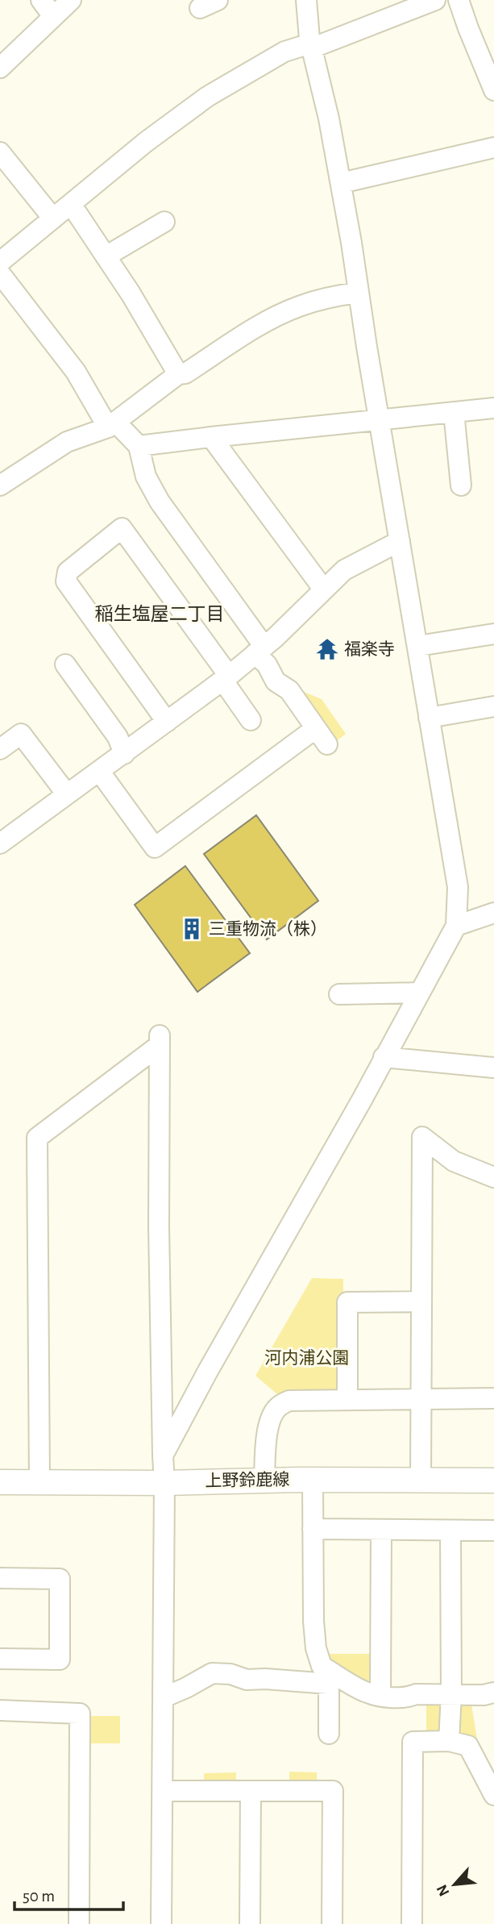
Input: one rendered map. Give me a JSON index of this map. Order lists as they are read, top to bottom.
{
  "streets": {
    "main road": ["上野鈴鹿線"]
  },
  "districts": ["稲生塩屋二丁目"],
  "parks": ["河内浦公園"],
  "places": {
    "temple": ["福楽寺"],
    "building": ["三重物流（株）"]
  },
  "scale_bar": "50 m",
  "north": "bottom left"
}
